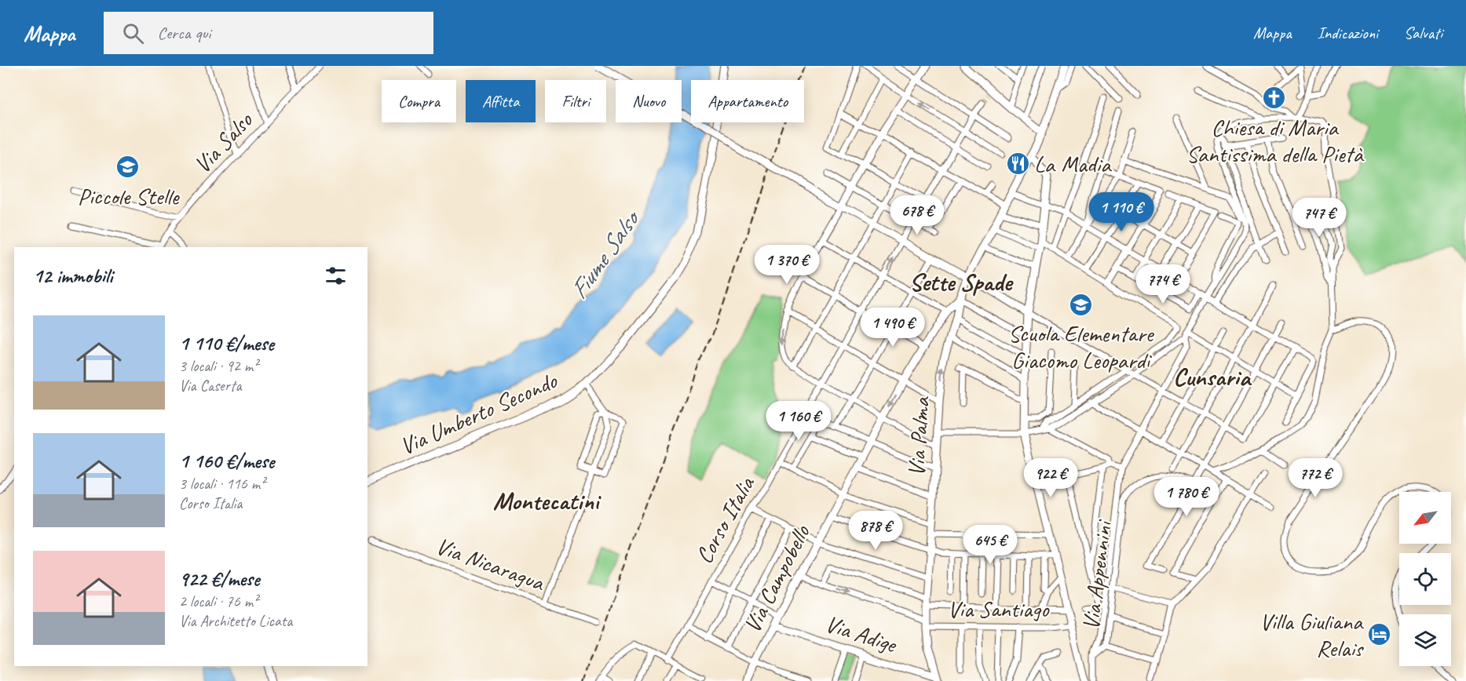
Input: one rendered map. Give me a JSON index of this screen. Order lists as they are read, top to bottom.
{
  "streets": {
    "main road": [
      "Via Umberto Secondo",
      "Via Palma",
      "Via Campobello",
      "Via Adige"
    ],
    "street": [
      "Via Salso",
      "Corso Italia",
      "Via Nicaragua",
      "Via Appennini",
      "Via Santiago"
    ]
  },
  "crossings": [
    ["Via Palma", "Via Campobello"],
    ["Via Palma", "Via Santiago"],
    ["Via Palma", "Via Adige"],
    ["Via Campobello", "Via Santiago"],
    ["Via Campobello", "Via Adige"]
  ],
  "districts": ["Sette Spade", "Cunsaria", "Montecatini"],
  "water": ["Fiume Salso"],
  "places": {
    "church": ["Chiesa di Maria Santissima della Pietà"],
    "restaurant": ["La Madia"],
    "school or university": ["Piccole Stelle", "Scuola Elementare Giacomo Leopardi"],
    "hotel": ["Villa Giuliana Relais"]
  },
  "north": "bottom left",
  "page": {
    "header": "Mappa",
    "search": "Cerca qui",
    "nav": ["Mappa", "Indicazioni", "Salvati"],
    "chip": [
      "Compra",
      "Affitta",
      "Filtri",
      "Nuovo",
      "Appartamento"
    ],
    "price": [
      "1 110 €",
      "678 €",
      "747 €",
      "1 370 €",
      "774 €",
      "1 490 €",
      "1 160 €",
      "922 €",
      "772 €",
      "1 780 €",
      "878 €",
      "645 €"
    ],
    "heading": "12 immobili",
    "list": [
      {
        "name": "1 110 €/mese",
        "note": "3 locali · 92 m² · Via Caserta"
      },
      {
        "name": "1 160 €/mese",
        "note": "3 locali · 116 m² · Corso Italia"
      },
      {
        "name": "922 €/mese",
        "note": "2 locali · 76 m² · Via Architetto Licata"
      }
    ]
  }
}
